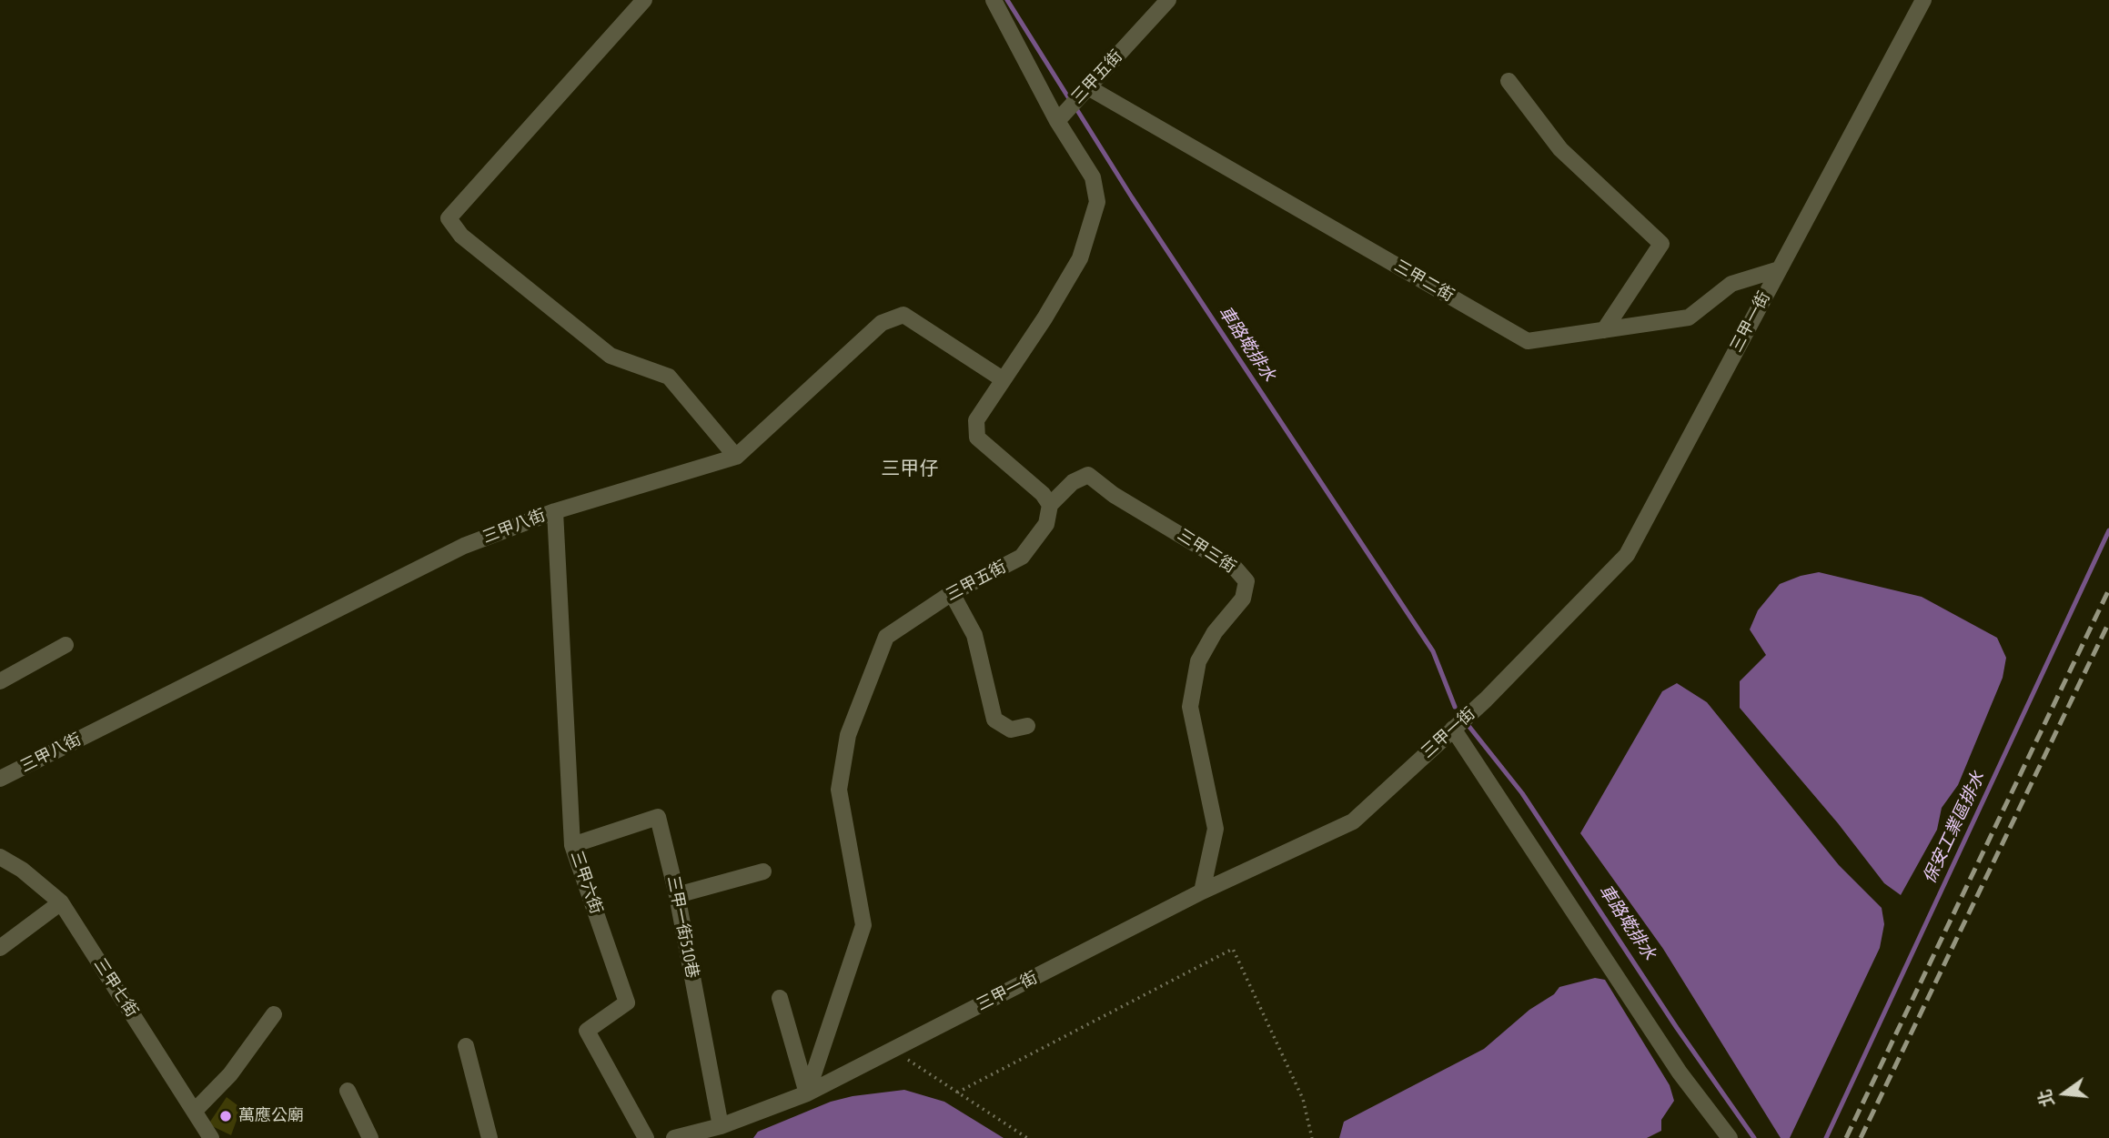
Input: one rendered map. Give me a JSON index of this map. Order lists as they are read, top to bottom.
{
  "streets": {
    "street": [
      "三甲五街",
      "三甲二街",
      "三甲一街",
      "三甲八街",
      "三甲三街",
      "三甲六街",
      "三甲一街510巷",
      "三甲七街"
    ]
  },
  "crossings": [
    ["三甲五街", "三甲二街"],
    ["三甲五街", "三甲一街"],
    ["三甲五街", "三甲三街"],
    ["三甲二街", "三甲一街"],
    ["三甲一街", "三甲三街"],
    ["三甲一街", "三甲一街510巷"],
    ["三甲八街", "三甲六街"],
    ["三甲六街", "三甲一街510巷"]
  ],
  "districts": ["三甲仔"],
  "water": ["車路墘排水", "保安工業區排水"],
  "places": ["萬應公廟"],
  "north": "left"
}
